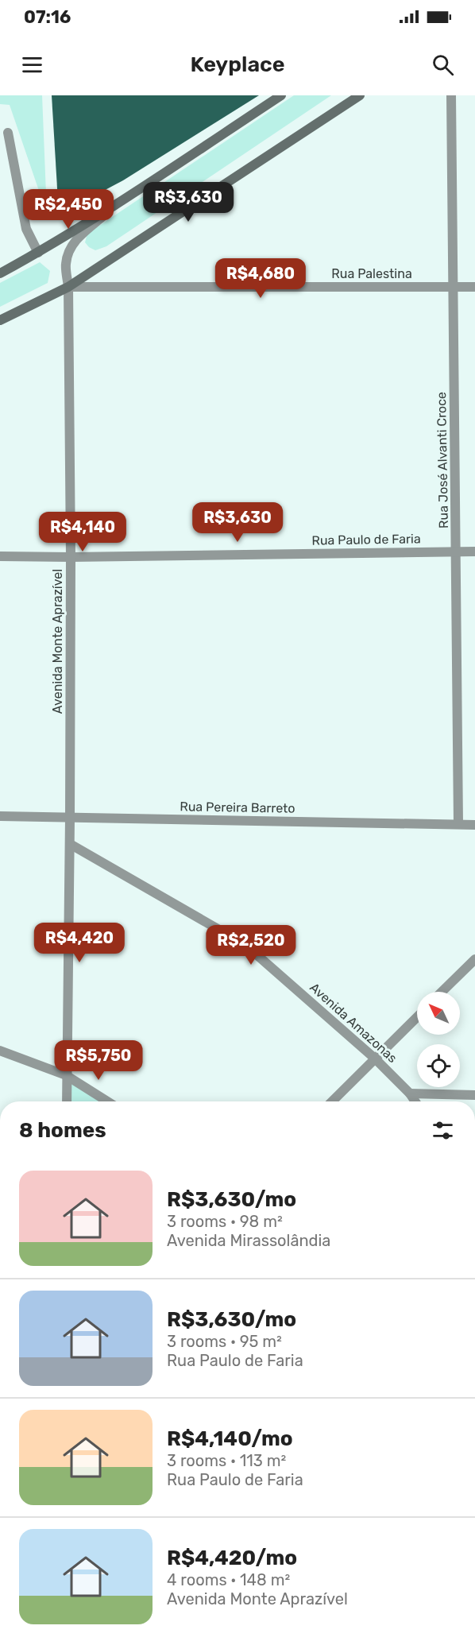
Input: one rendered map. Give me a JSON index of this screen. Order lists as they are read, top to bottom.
{
  "streets": {
    "street": [
      "Rua Palestina",
      "Rua José Alvanti Croce",
      "Rua Paulo de Faria",
      "Avenida Monte Aprazível",
      "Rua Pereira Barreto",
      "Avenida Amazonas"
    ]
  },
  "crossings": [
    ["Rua Palestina", "Rua José Alvanti Croce"],
    ["Rua Palestina", "Avenida Monte Aprazível"],
    ["Rua José Alvanti Croce", "Rua Paulo de Faria"],
    ["Rua José Alvanti Croce", "Rua Pereira Barreto"],
    ["Rua Paulo de Faria", "Avenida Monte Aprazível"],
    ["Avenida Monte Aprazível", "Rua Pereira Barreto"],
    ["Avenida Monte Aprazível", "Avenida Amazonas"]
  ],
  "north": "top left",
  "page": {
    "status": "07:16",
    "header": "Keyplace",
    "price": [
      "R$3,630",
      "R$2,450",
      "R$4,680",
      "R$3,630",
      "R$4,140",
      "R$4,420",
      "R$2,520",
      "R$5,750"
    ],
    "heading": "8 homes",
    "list": [
      {
        "name": "R$3,630/mo",
        "note": "3 rooms · 98 m² · Avenida Mirassolândia"
      },
      {
        "name": "R$3,630/mo",
        "note": "3 rooms · 95 m² · Rua Paulo de Faria"
      },
      {
        "name": "R$4,140/mo",
        "note": "3 rooms · 113 m² · Rua Paulo de Faria"
      },
      {
        "name": "R$4,420/mo",
        "note": "4 rooms · 148 m² · Avenida Monte Aprazível"
      }
    ]
  }
}
